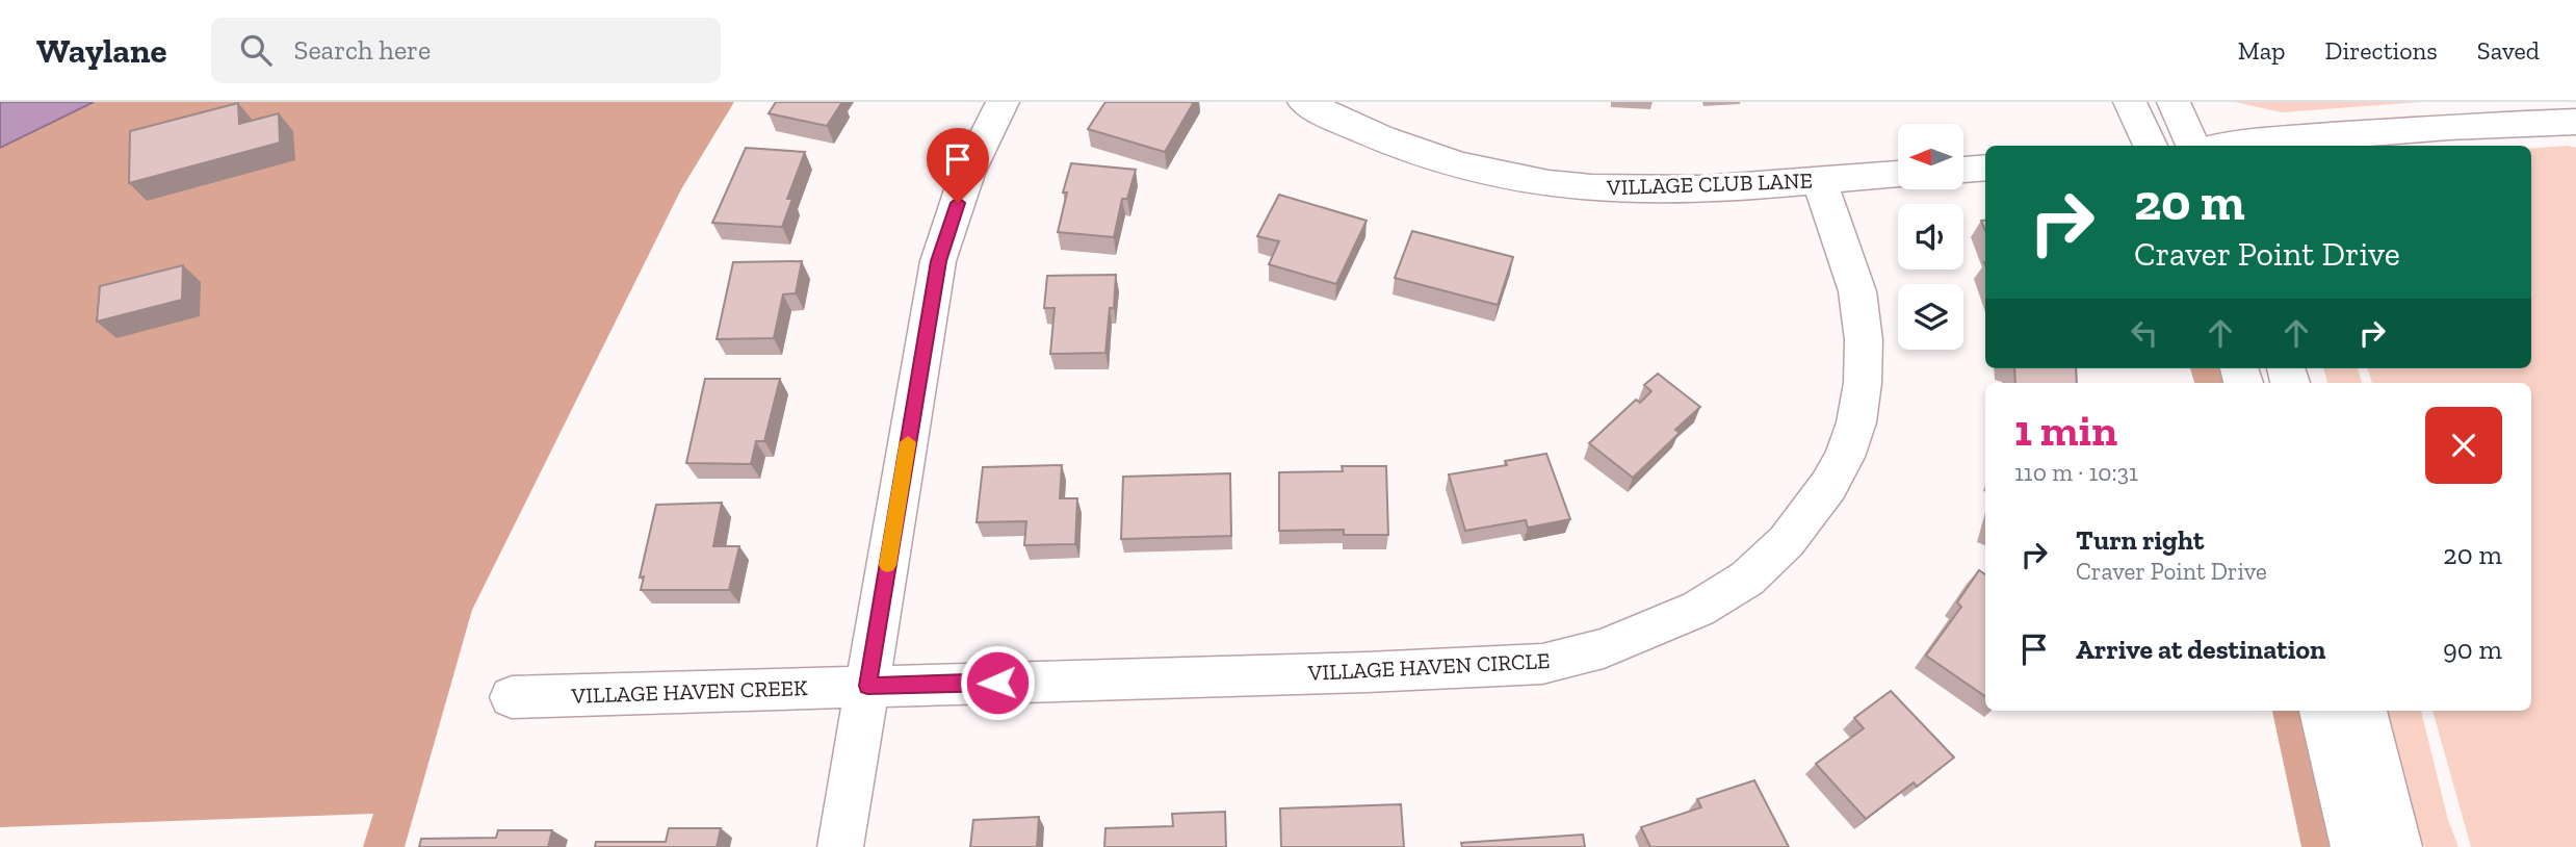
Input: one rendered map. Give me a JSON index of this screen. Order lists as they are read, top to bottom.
{
  "streets": {
    "street": ["VILLAGE CLUB LANE", "VILLAGE HAVEN CIRCLE", "VILLAGE HAVEN CREEK"]
  },
  "crossings": [
    ["VILLAGE CLUB LANE", "VILLAGE HAVEN CIRCLE"],
    ["VILLAGE HAVEN CIRCLE", "VILLAGE HAVEN CREEK"]
  ],
  "north": "left",
  "page": {
    "header": "Waylane",
    "search": "Search here",
    "nav": ["Map", "Directions", "Saved"],
    "turn": ["20 m", "Craver Point Drive"],
    "heading": ["1 min", "110 m · 10:31"],
    "list": [
      {
        "name": "Turn right",
        "note": "Craver Point Drive",
        "value": "20 m"
      },
      {
        "name": "Arrive at destination",
        "value": "90 m"
      }
    ]
  }
}
